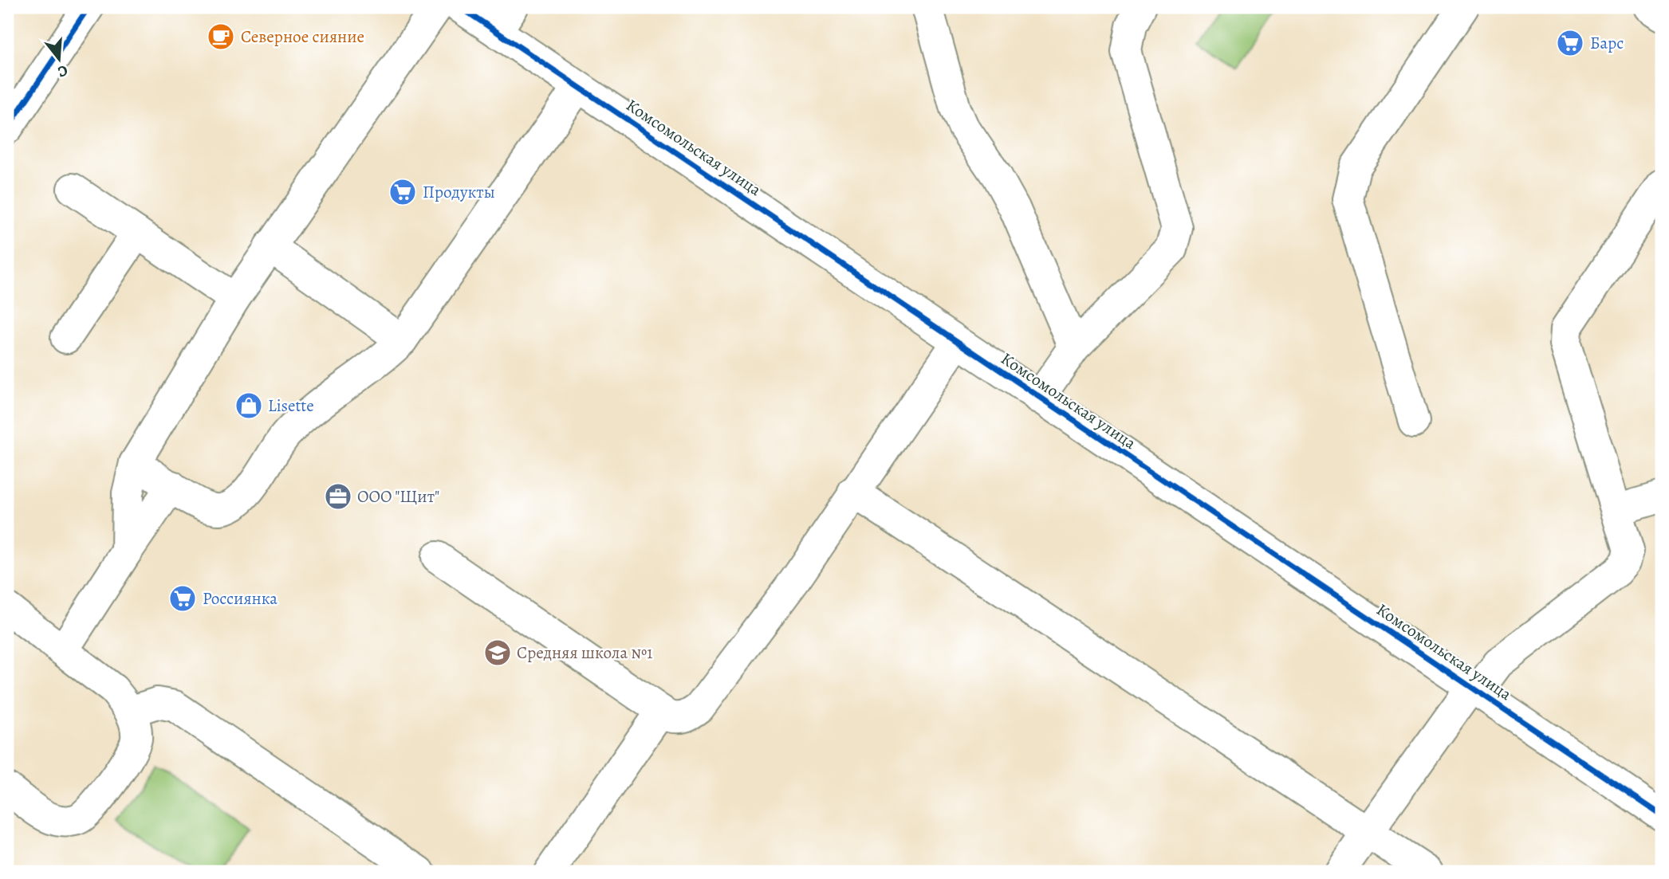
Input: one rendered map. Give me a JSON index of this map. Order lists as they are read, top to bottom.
{
  "streets": {
    "street": ["Комсомольская улица"]
  },
  "places": {
    "cafe": ["Северное сияние"],
    "supermarket": ["Барс", "Продукты", "Россиянка"],
    "shop": ["Lisette"],
    "office": ["ООО \"Щит\""],
    "school or university": ["Средняя школа №1"]
  },
  "north": "bottom"
}
